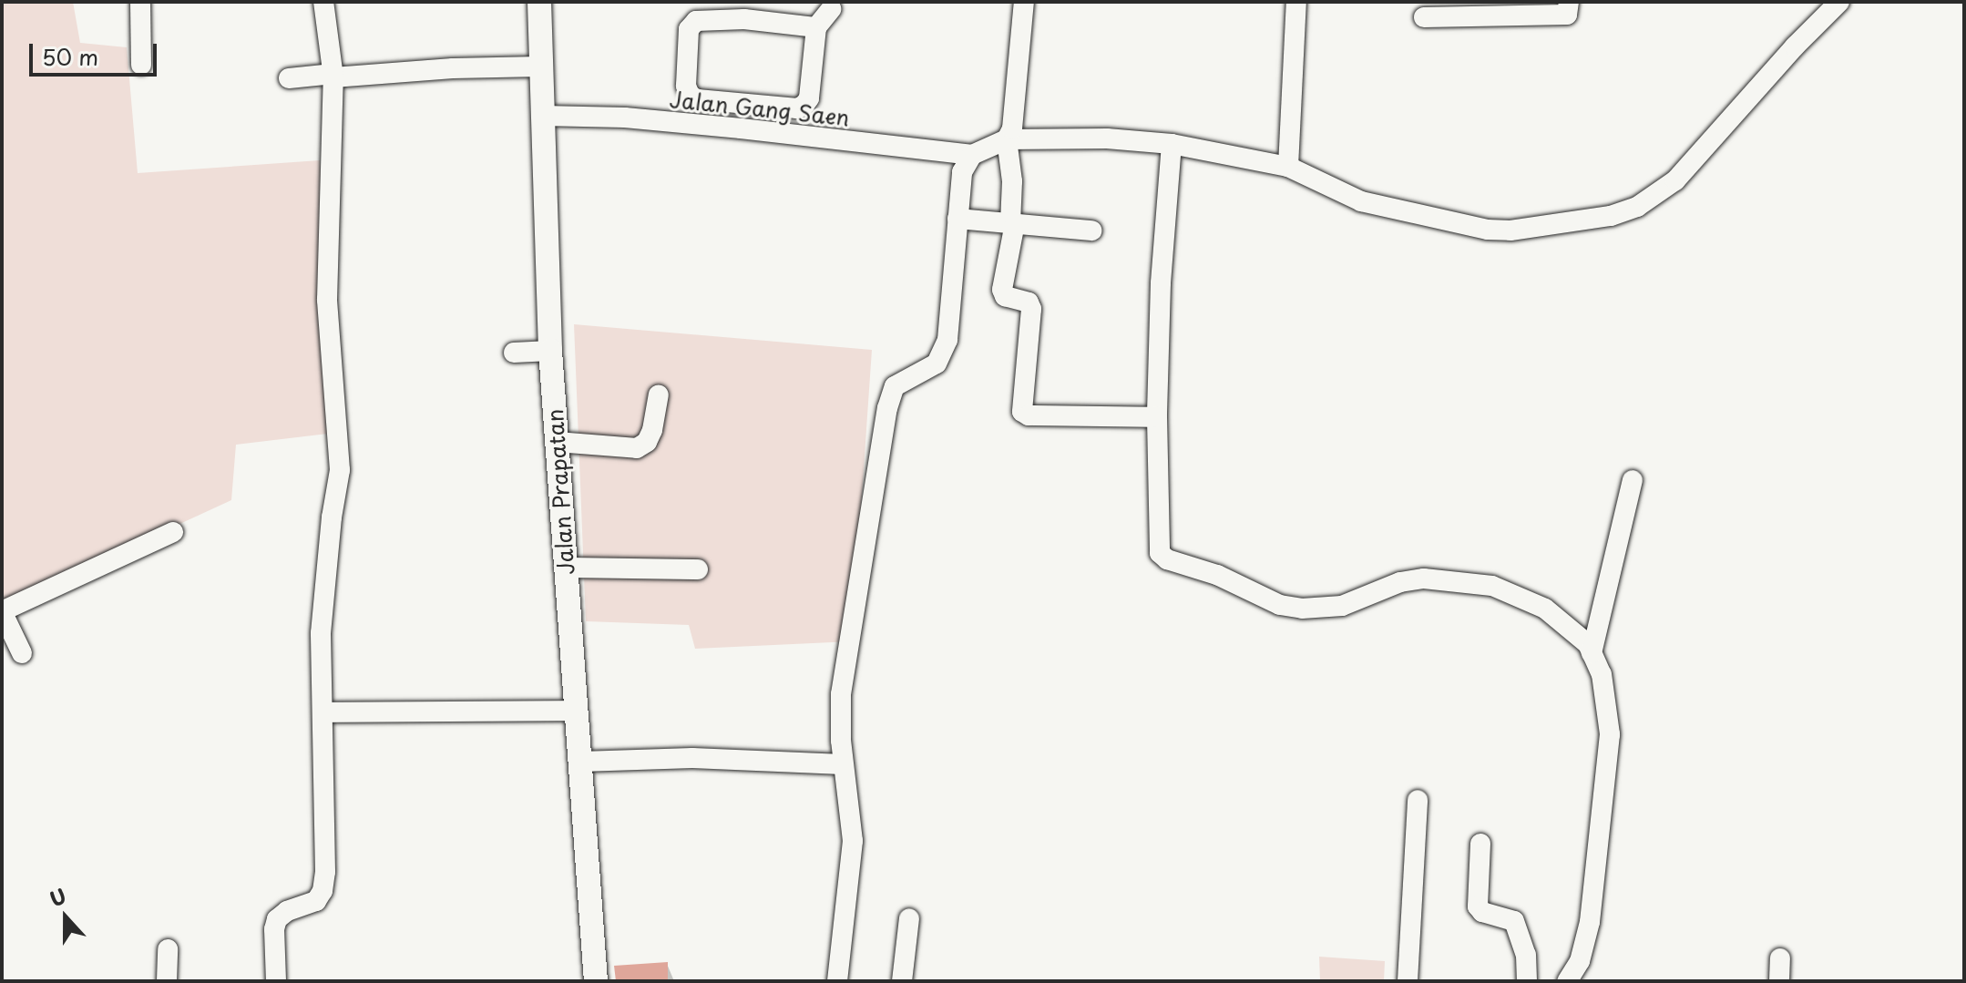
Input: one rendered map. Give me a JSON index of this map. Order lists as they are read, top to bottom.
{
  "streets": {
    "main road": ["Jalan Prapatan"],
    "street": ["Jalan Gang Saen"]
  },
  "crossings": [
    ["Jalan Gang Saen", "Jalan Prapatan"]
  ],
  "scale_bar": "50 m",
  "north": "top"
}
